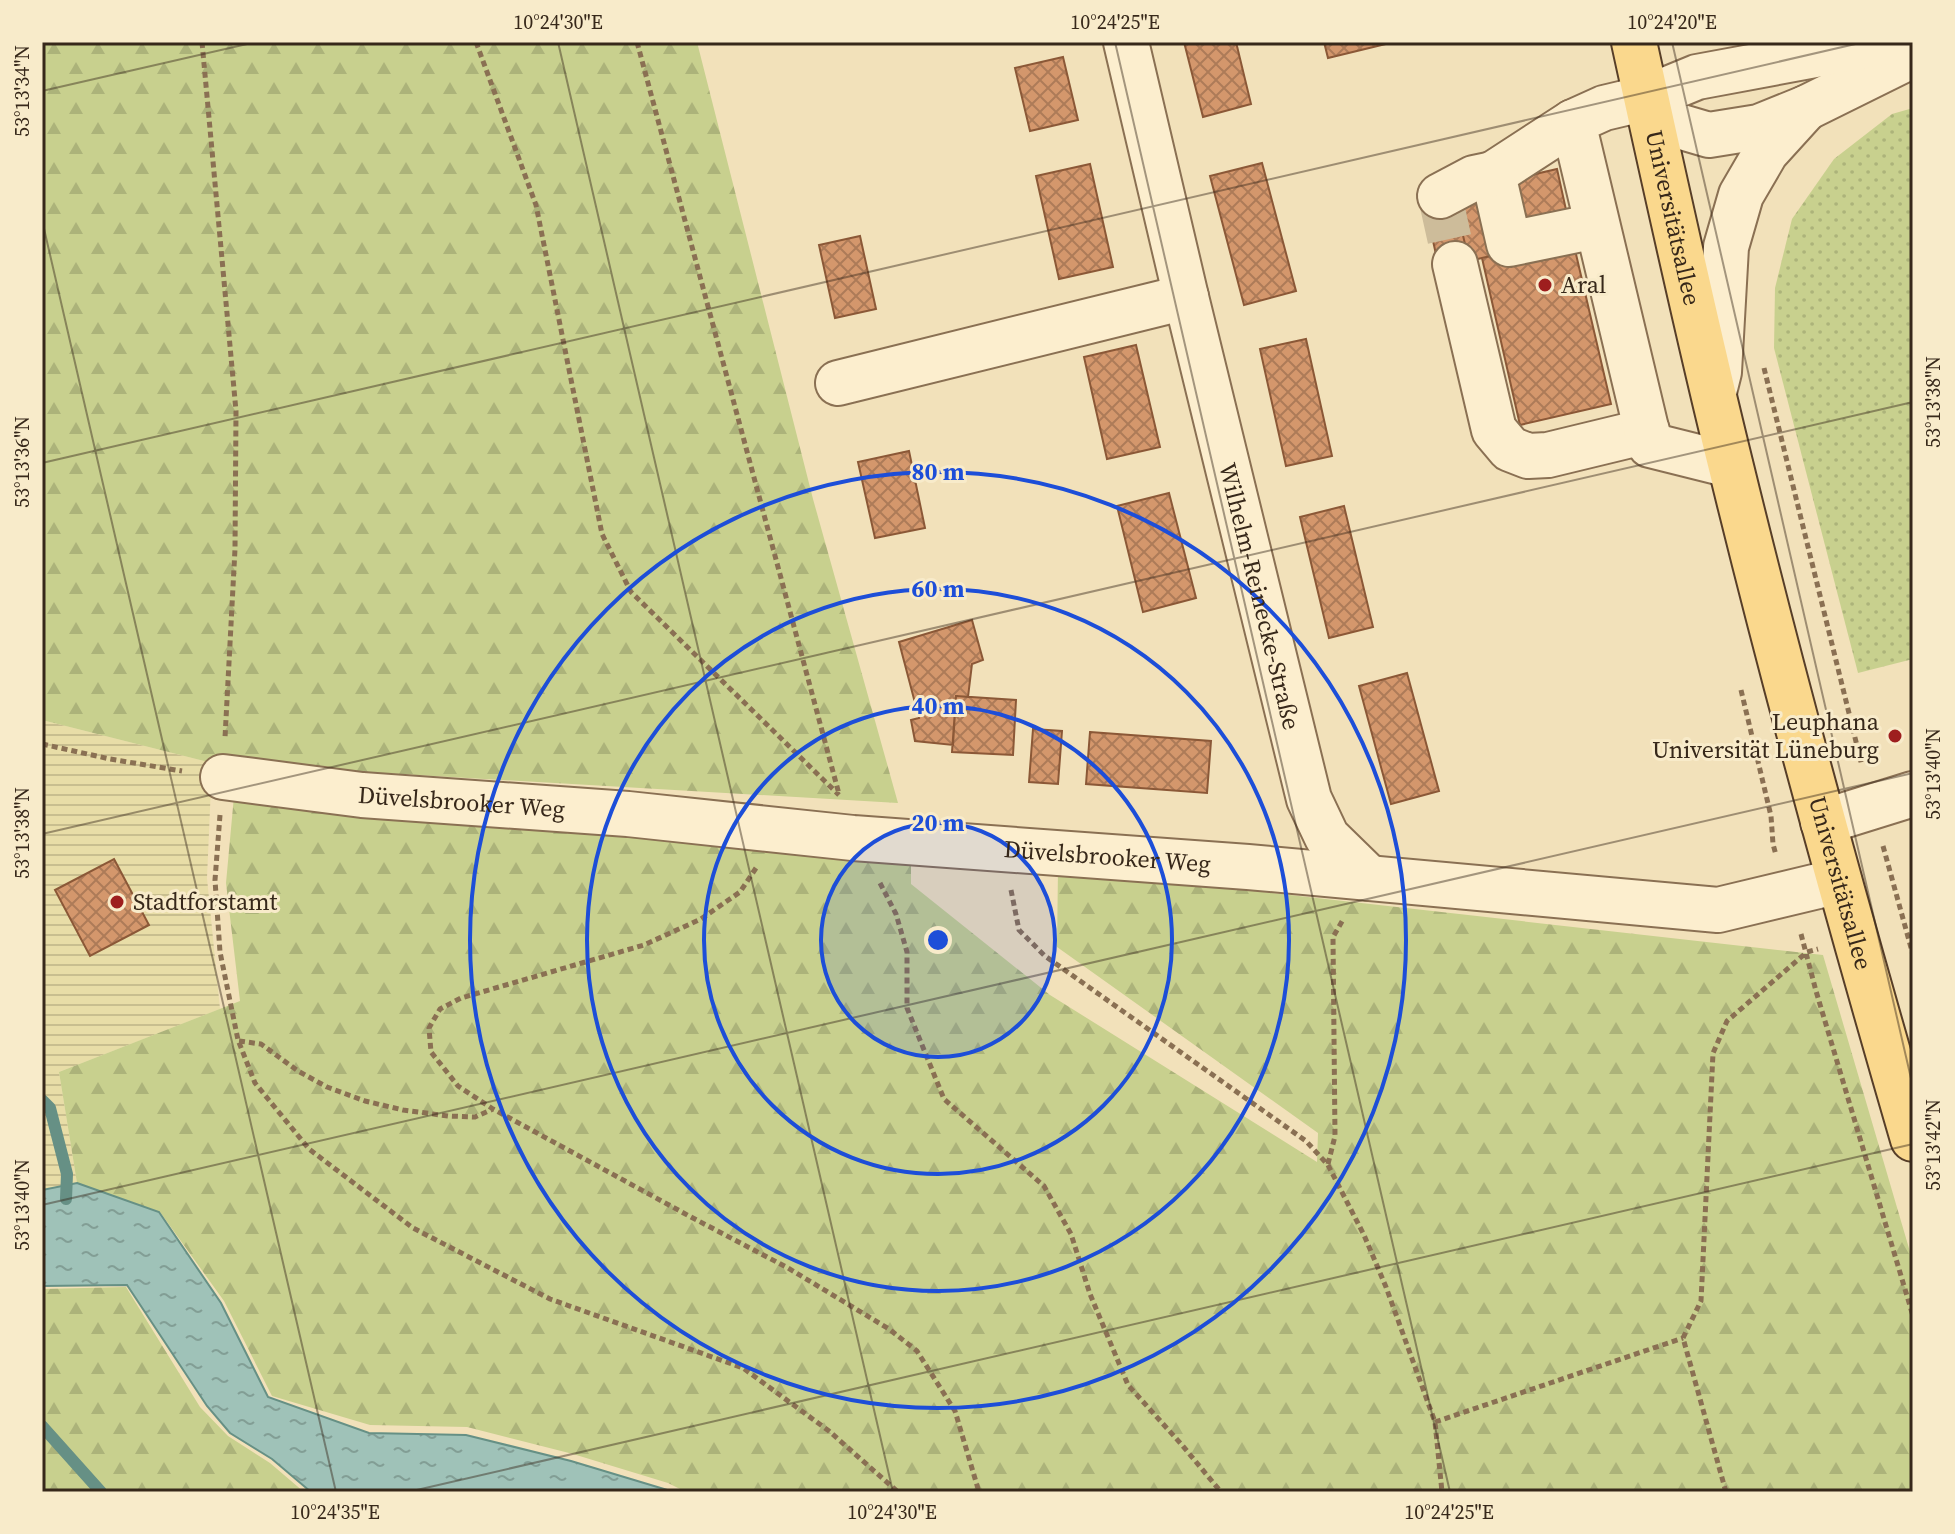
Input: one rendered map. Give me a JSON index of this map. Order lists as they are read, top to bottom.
{
  "streets": {
    "main road": ["Universitätsallee"],
    "street": ["Wilhelm-Reinecke-Straße", "Düvelsbrooker Weg"]
  },
  "crossings": [
    ["Universitätsallee", "Düvelsbrooker Weg"],
    ["Wilhelm-Reinecke-Straße", "Düvelsbrooker Weg"]
  ],
  "places": ["Aral", "Leuphana Universität Lüneburg", "Stadtforstamt"],
  "coordinates": [
    "10°24'30\"E",
    "10°24'25\"E",
    "10°24'20\"E",
    "53°13'34\"N",
    "53°13'38\"N",
    "53°13'36\"N",
    "53°13'40\"N",
    "53°13'42\"N",
    "10°24'35\"E"
  ],
  "rings": [
    "80 m",
    "60 m",
    "40 m",
    "20 m"
  ]
}
